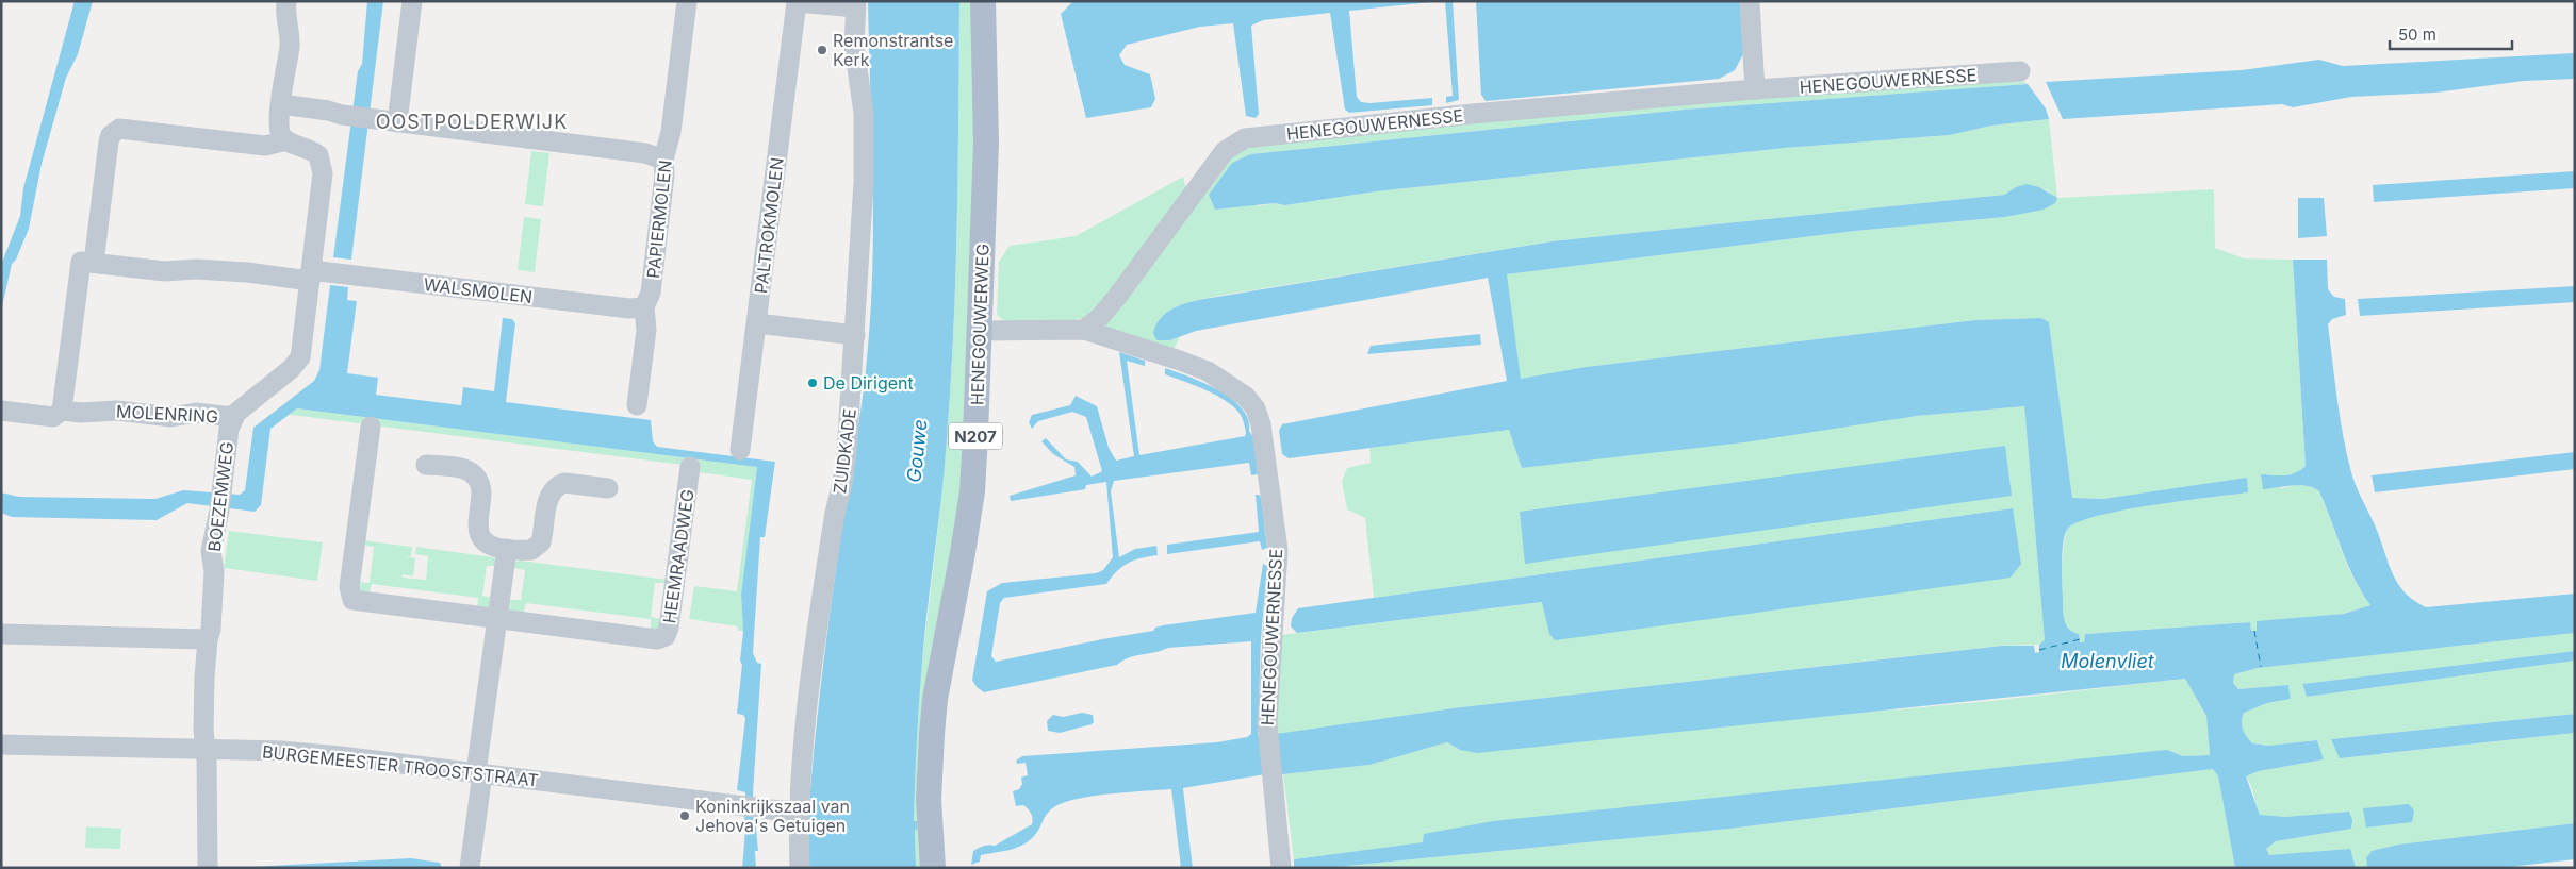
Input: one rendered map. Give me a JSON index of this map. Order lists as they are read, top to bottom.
{
  "streets": {
    "main road": ["HENEGOUWERWEG", "N207"],
    "street": [
      "HENEGOUWERNESSE",
      "PAPIERMOLEN",
      "PALTROKMOLEN",
      "WALSMOLEN",
      "MOLENRING",
      "ZUIDKADE",
      "BOEZEMWEG",
      "HEEMRAADWEG",
      "BURGEMEESTER TROOSTSTRAAT"
    ]
  },
  "crossings": [
    ["HENEGOUWERNESSE", "HENEGOUWERWEG"],
    ["PAPIERMOLEN", "WALSMOLEN"],
    ["WALSMOLEN", "MOLENRING"],
    ["MOLENRING", "BOEZEMWEG"],
    ["ZUIDKADE", "BURGEMEESTER TROOSTSTRAAT"],
    ["BOEZEMWEG", "BURGEMEESTER TROOSTSTRAAT"]
  ],
  "districts": ["OOSTPOLDERWIJK"],
  "water": ["Gouwe", "Molenvliet"],
  "places": ["Remonstrantse Kerk", "De Dirigent", "Koninkrijkszaal van Jehova's Getuigen"],
  "scale_bar": "50 m"
}
